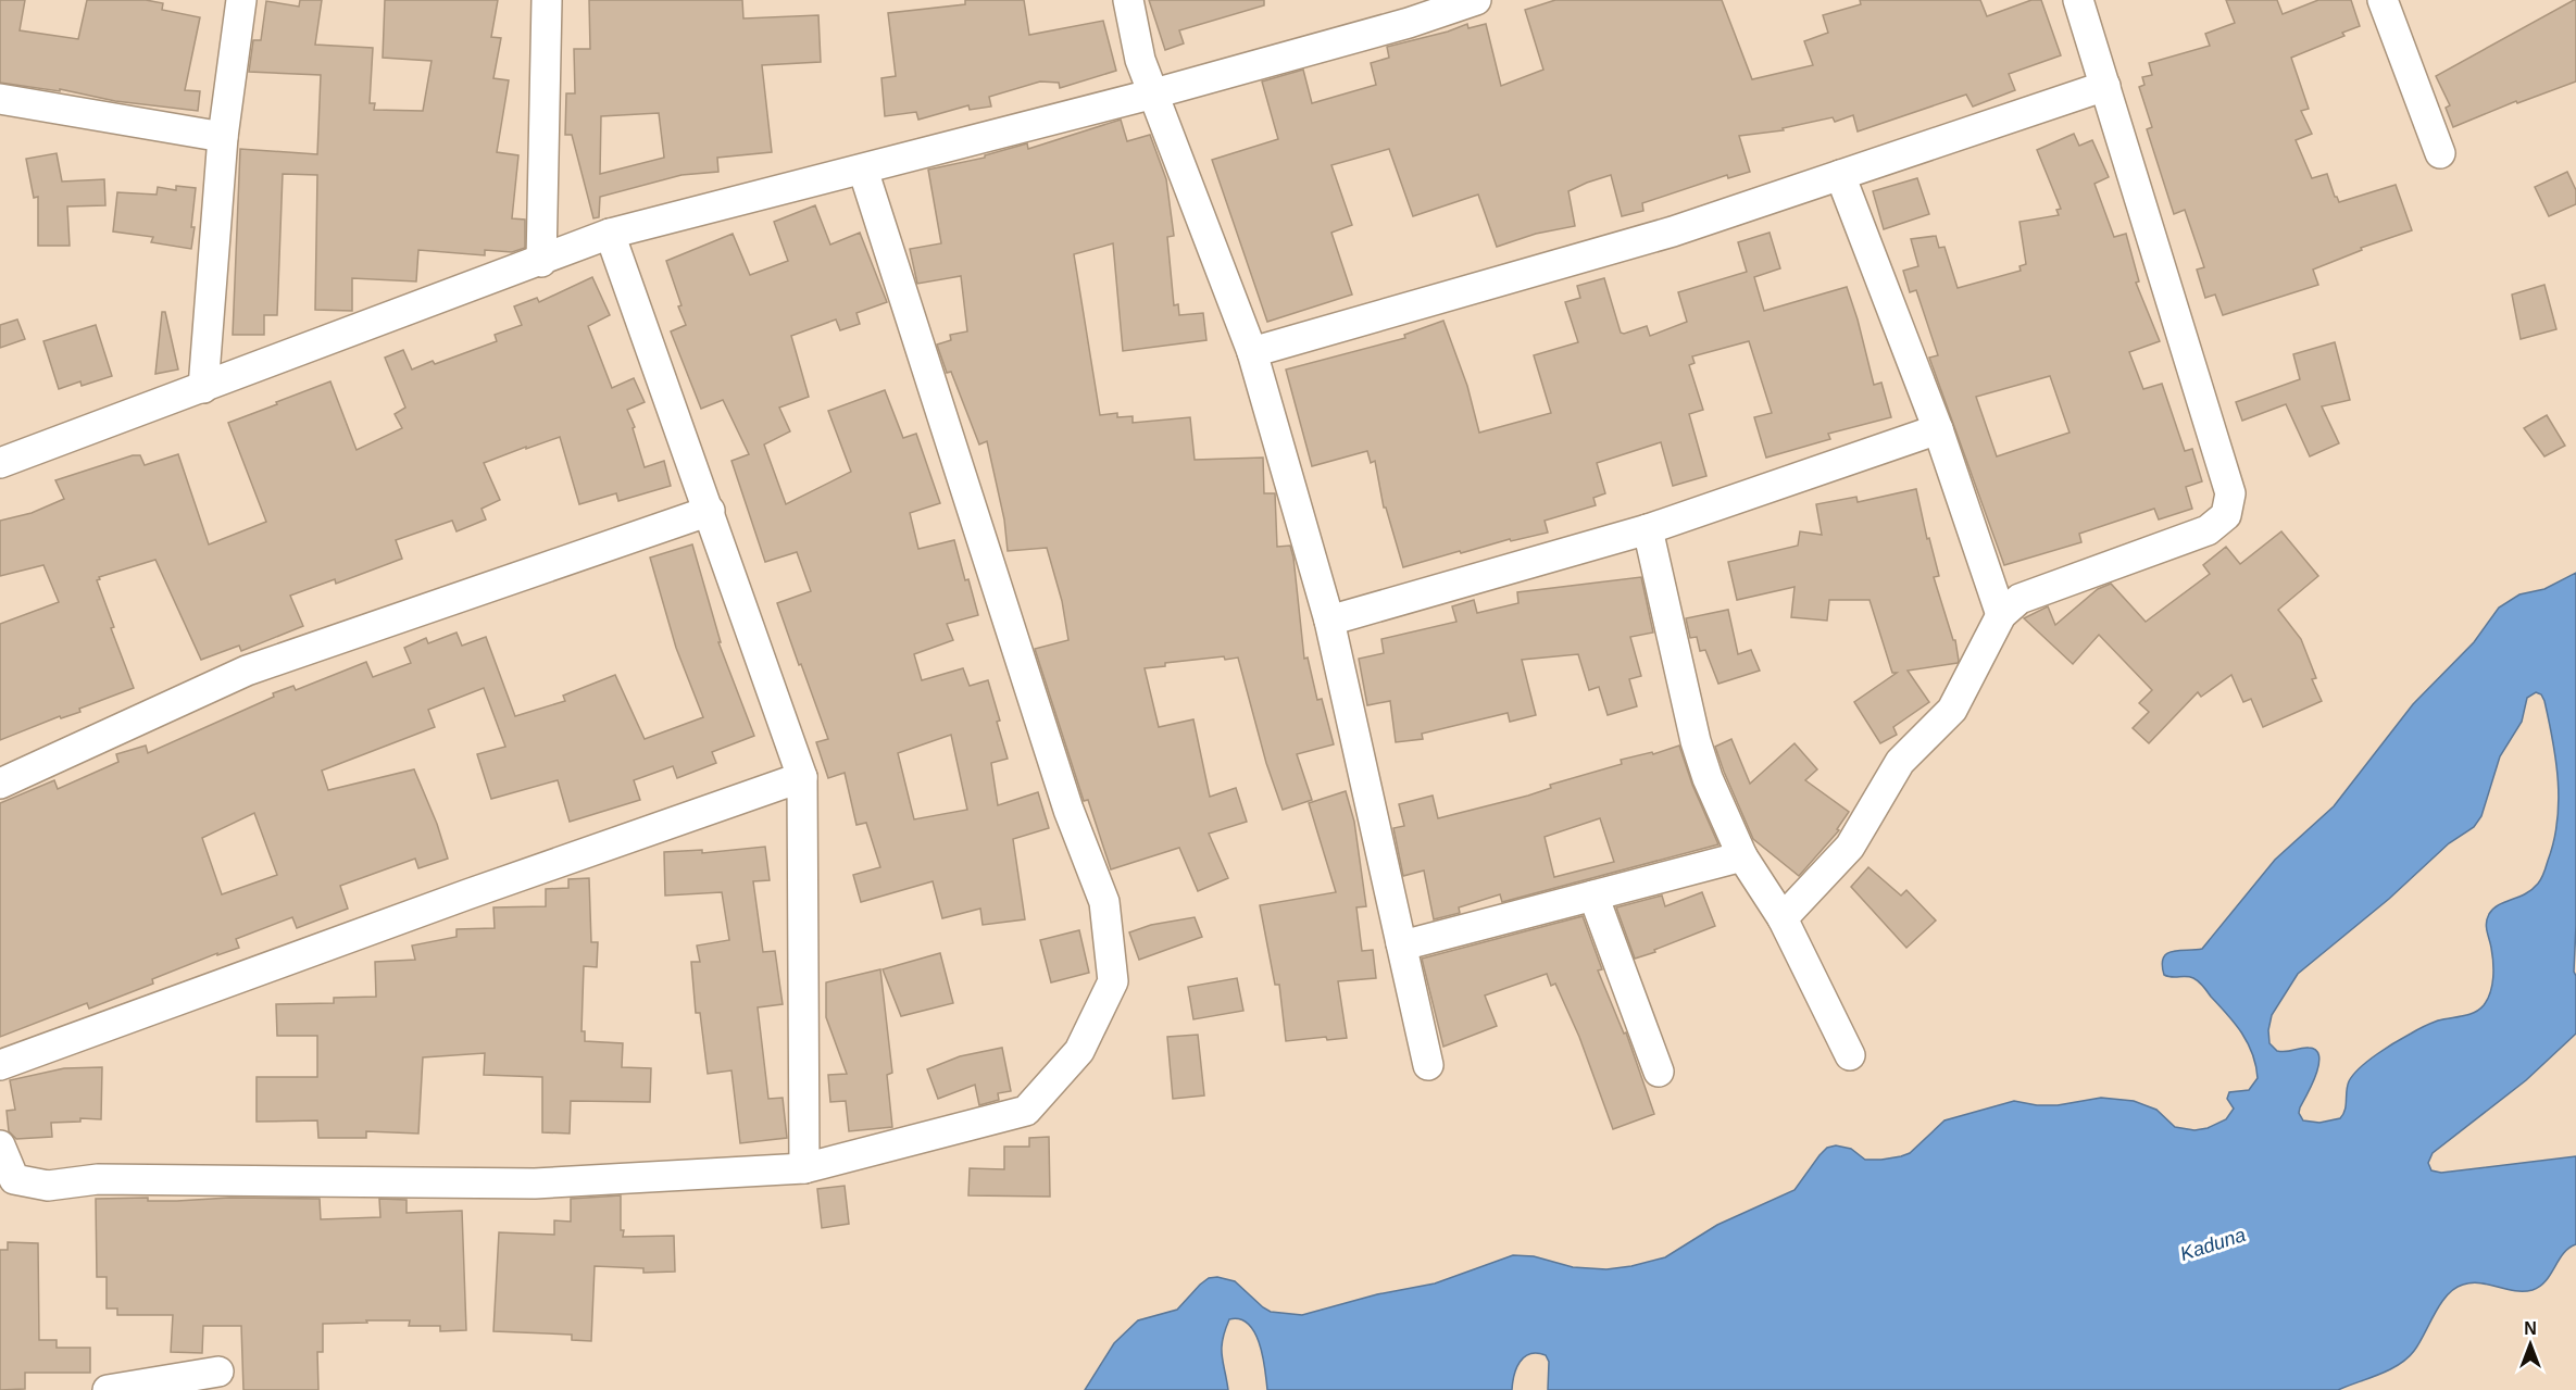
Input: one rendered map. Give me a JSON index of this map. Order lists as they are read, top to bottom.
{
  "water": ["Kaduna"],
  "north": "top"
}
